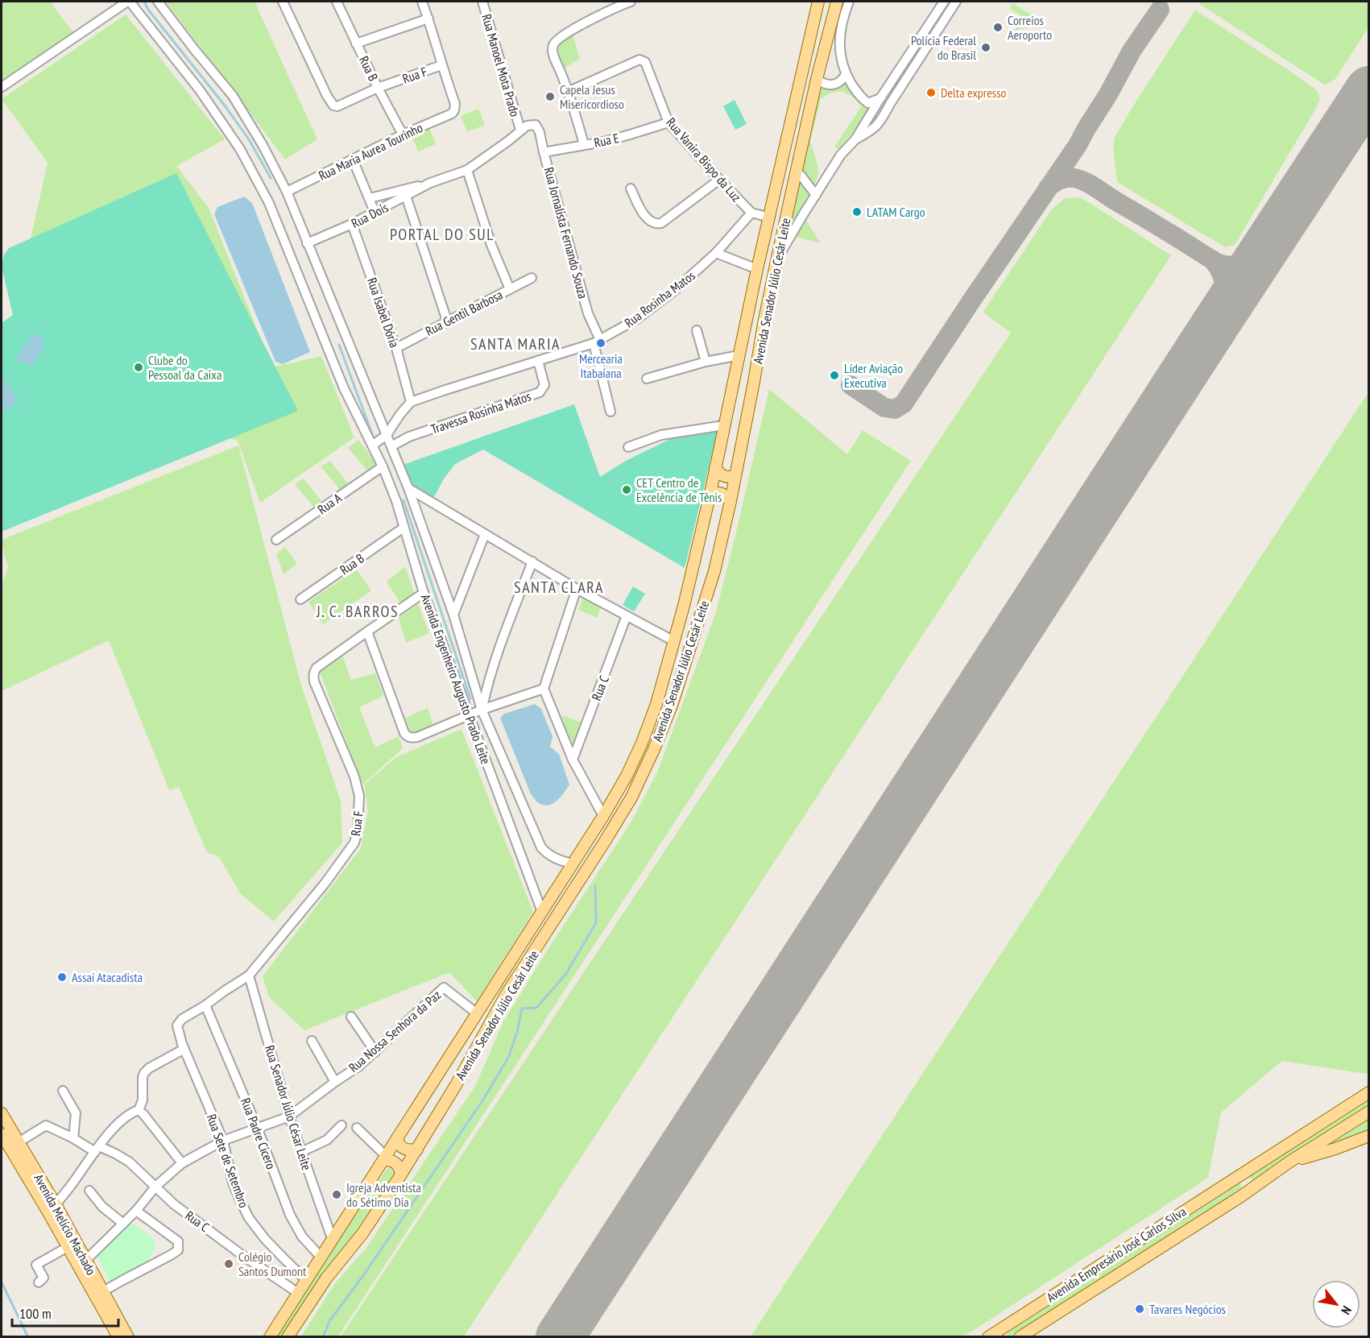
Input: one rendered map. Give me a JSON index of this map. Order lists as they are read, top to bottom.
{
  "streets": {
    "main road": ["Avenida Senador Júlio Cesár Leite", "Avenida Melício Machado", "Avenida Empresário José Carlos Silva"],
    "street": [
      "Rua Manoel Mota Prado",
      "Rua B",
      "Rua F",
      "Rua E",
      "Rua Maria Aurea Tourinho",
      "Rua Vanira Bispo da Luz",
      "Rua Dois",
      "Rua Jornalista Fernando Souza",
      "Rua Rosinha Matos",
      "Rua Isabel Dória",
      "Rua Gentil Barbosa",
      "Travessa Rosinha Matos",
      "Rua A",
      "Avenida Engenheiro Augusto Prado Leite",
      "Rua C",
      "Rua Nossa Senhora da Paz",
      "Rua Senador Júlio César Leite",
      "Rua Padre Cicero",
      "Rua Sete de Setembro"
    ]
  },
  "crossings": [
    ["Rua Manoel Mota Prado", "Rua Dois"],
    ["Rua B", "Rua F"],
    ["Rua B", "Rua Maria Aurea Tourinho"],
    ["Rua B", "Avenida Engenheiro Augusto Prado Leite"],
    ["Rua F", "Rua Maria Aurea Tourinho"],
    ["Rua F", "Rua Senador Júlio César Leite"],
    ["Rua F", "Rua Padre Cicero"],
    ["Rua F", "Rua Sete de Setembro"],
    ["Rua E", "Rua Vanira Bispo da Luz"],
    ["Rua E", "Rua Jornalista Fernando Souza"],
    ["Rua Maria Aurea Tourinho", "Avenida Engenheiro Augusto Prado Leite"],
    ["Rua Vanira Bispo da Luz", "Avenida Senador Júlio Cesár Leite"],
    ["Rua Vanira Bispo da Luz", "Rua Rosinha Matos"],
    ["Rua Dois", "Rua Jornalista Fernando Souza"],
    ["Rua Dois", "Rua Isabel Dória"],
    ["Rua Dois", "Avenida Engenheiro Augusto Prado Leite"],
    ["Rua Jornalista Fernando Souza", "Rua Rosinha Matos"],
    ["Avenida Senador Júlio Cesár Leite", "Avenida Engenheiro Augusto Prado Leite"],
    ["Avenida Senador Júlio Cesár Leite", "Rua C"],
    ["Avenida Senador Júlio Cesár Leite", "Rua Nossa Senhora da Paz"],
    ["Avenida Senador Júlio Cesár Leite", "Rua Senador Júlio César Leite"],
    ["Avenida Senador Júlio Cesár Leite", "Rua Padre Cicero"],
    ["Avenida Senador Júlio Cesár Leite", "Rua Sete de Setembro"],
    ["Rua Rosinha Matos", "Rua Isabel Dória"],
    ["Rua Rosinha Matos", "Travessa Rosinha Matos"],
    ["Rua Isabel Dória", "Rua Gentil Barbosa"],
    ["Travessa Rosinha Matos", "Avenida Engenheiro Augusto Prado Leite"],
    ["Rua A", "Avenida Engenheiro Augusto Prado Leite"],
    ["Rua C", "Rua Nossa Senhora da Paz"],
    ["Rua C", "Avenida Melício Machado"],
    ["Rua Nossa Senhora da Paz", "Rua Senador Júlio César Leite"],
    ["Rua Nossa Senhora da Paz", "Rua Padre Cicero"],
    ["Rua Nossa Senhora da Paz", "Rua Sete de Setembro"],
    ["Rua Nossa Senhora da Paz", "Avenida Melício Machado"]
  ],
  "districts": [
    "PORTAL DO SUL",
    "SANTA MARIA",
    "SANTA CLARA",
    "J. C. BARROS"
  ],
  "places": [
    "Correios Aeroporto",
    "Polícia Federal do Brasil",
    "Delta expresso",
    "Capela Jesus Misericordioso",
    "LATAM Cargo",
    "Mercearia Itabaiana",
    "Clube do Pessoal da Caixa",
    "Líder Aviação Executiva",
    "CET Centro de Excelência de Tênis",
    "Assaí Atacadista",
    "Igreja Adventista do Sétimo Dia",
    "Colégio Santos Dumont",
    "Tavares Negócios"
  ],
  "scale_bar": "100 m",
  "north": "bottom right"
}
